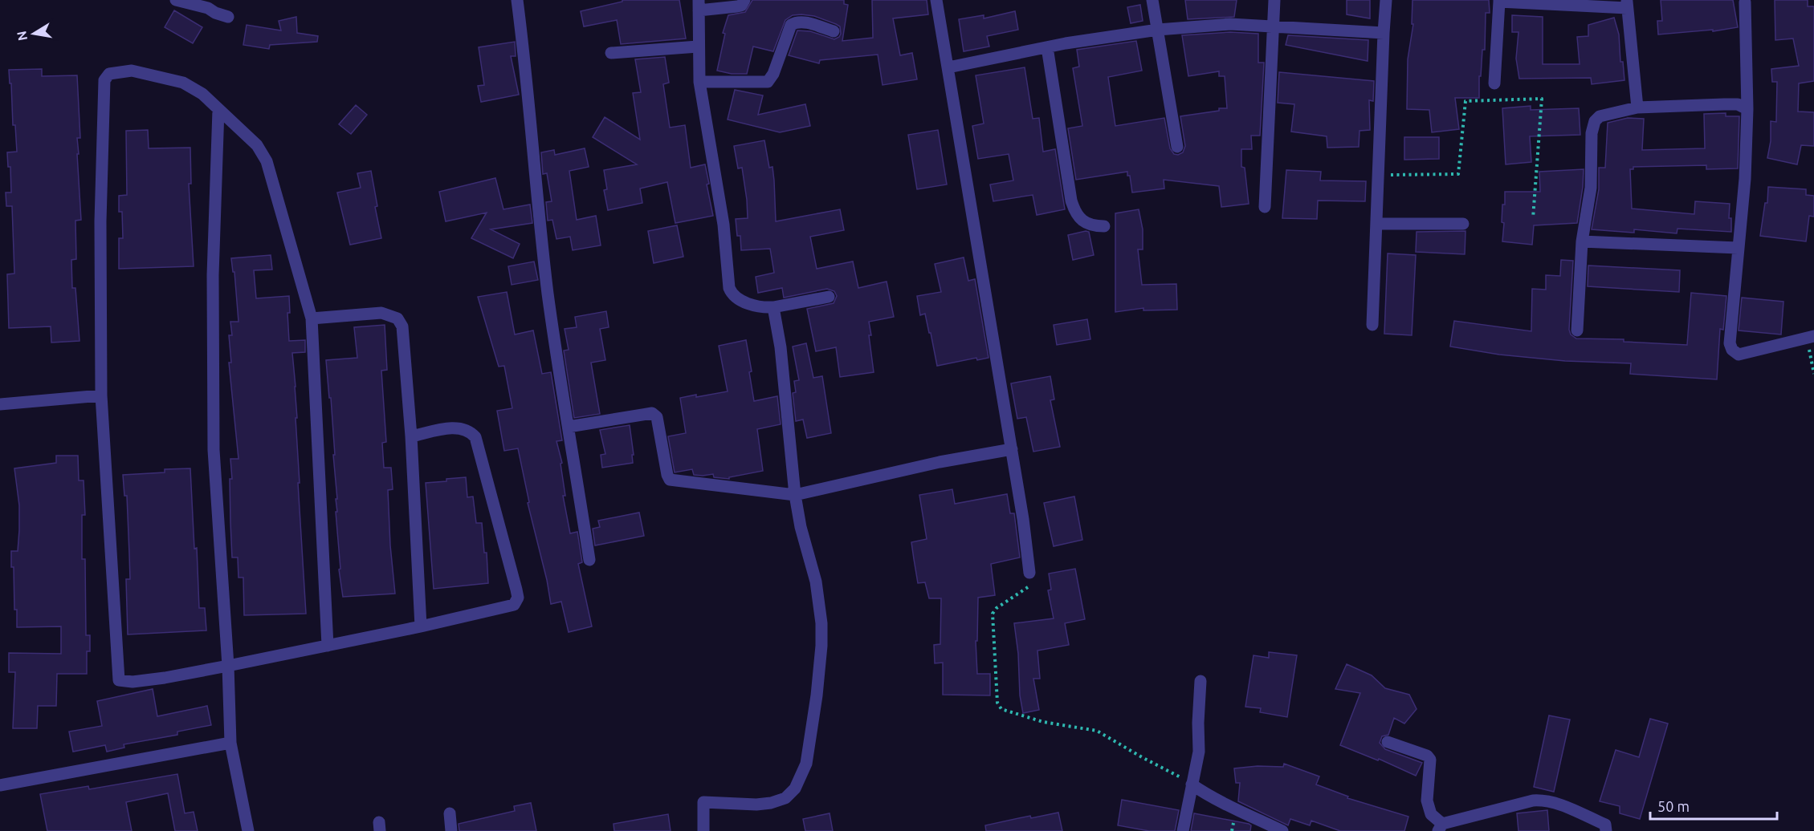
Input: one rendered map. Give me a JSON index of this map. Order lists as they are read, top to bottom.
{
  "scale_bar": "50 m",
  "north": "left"
}
